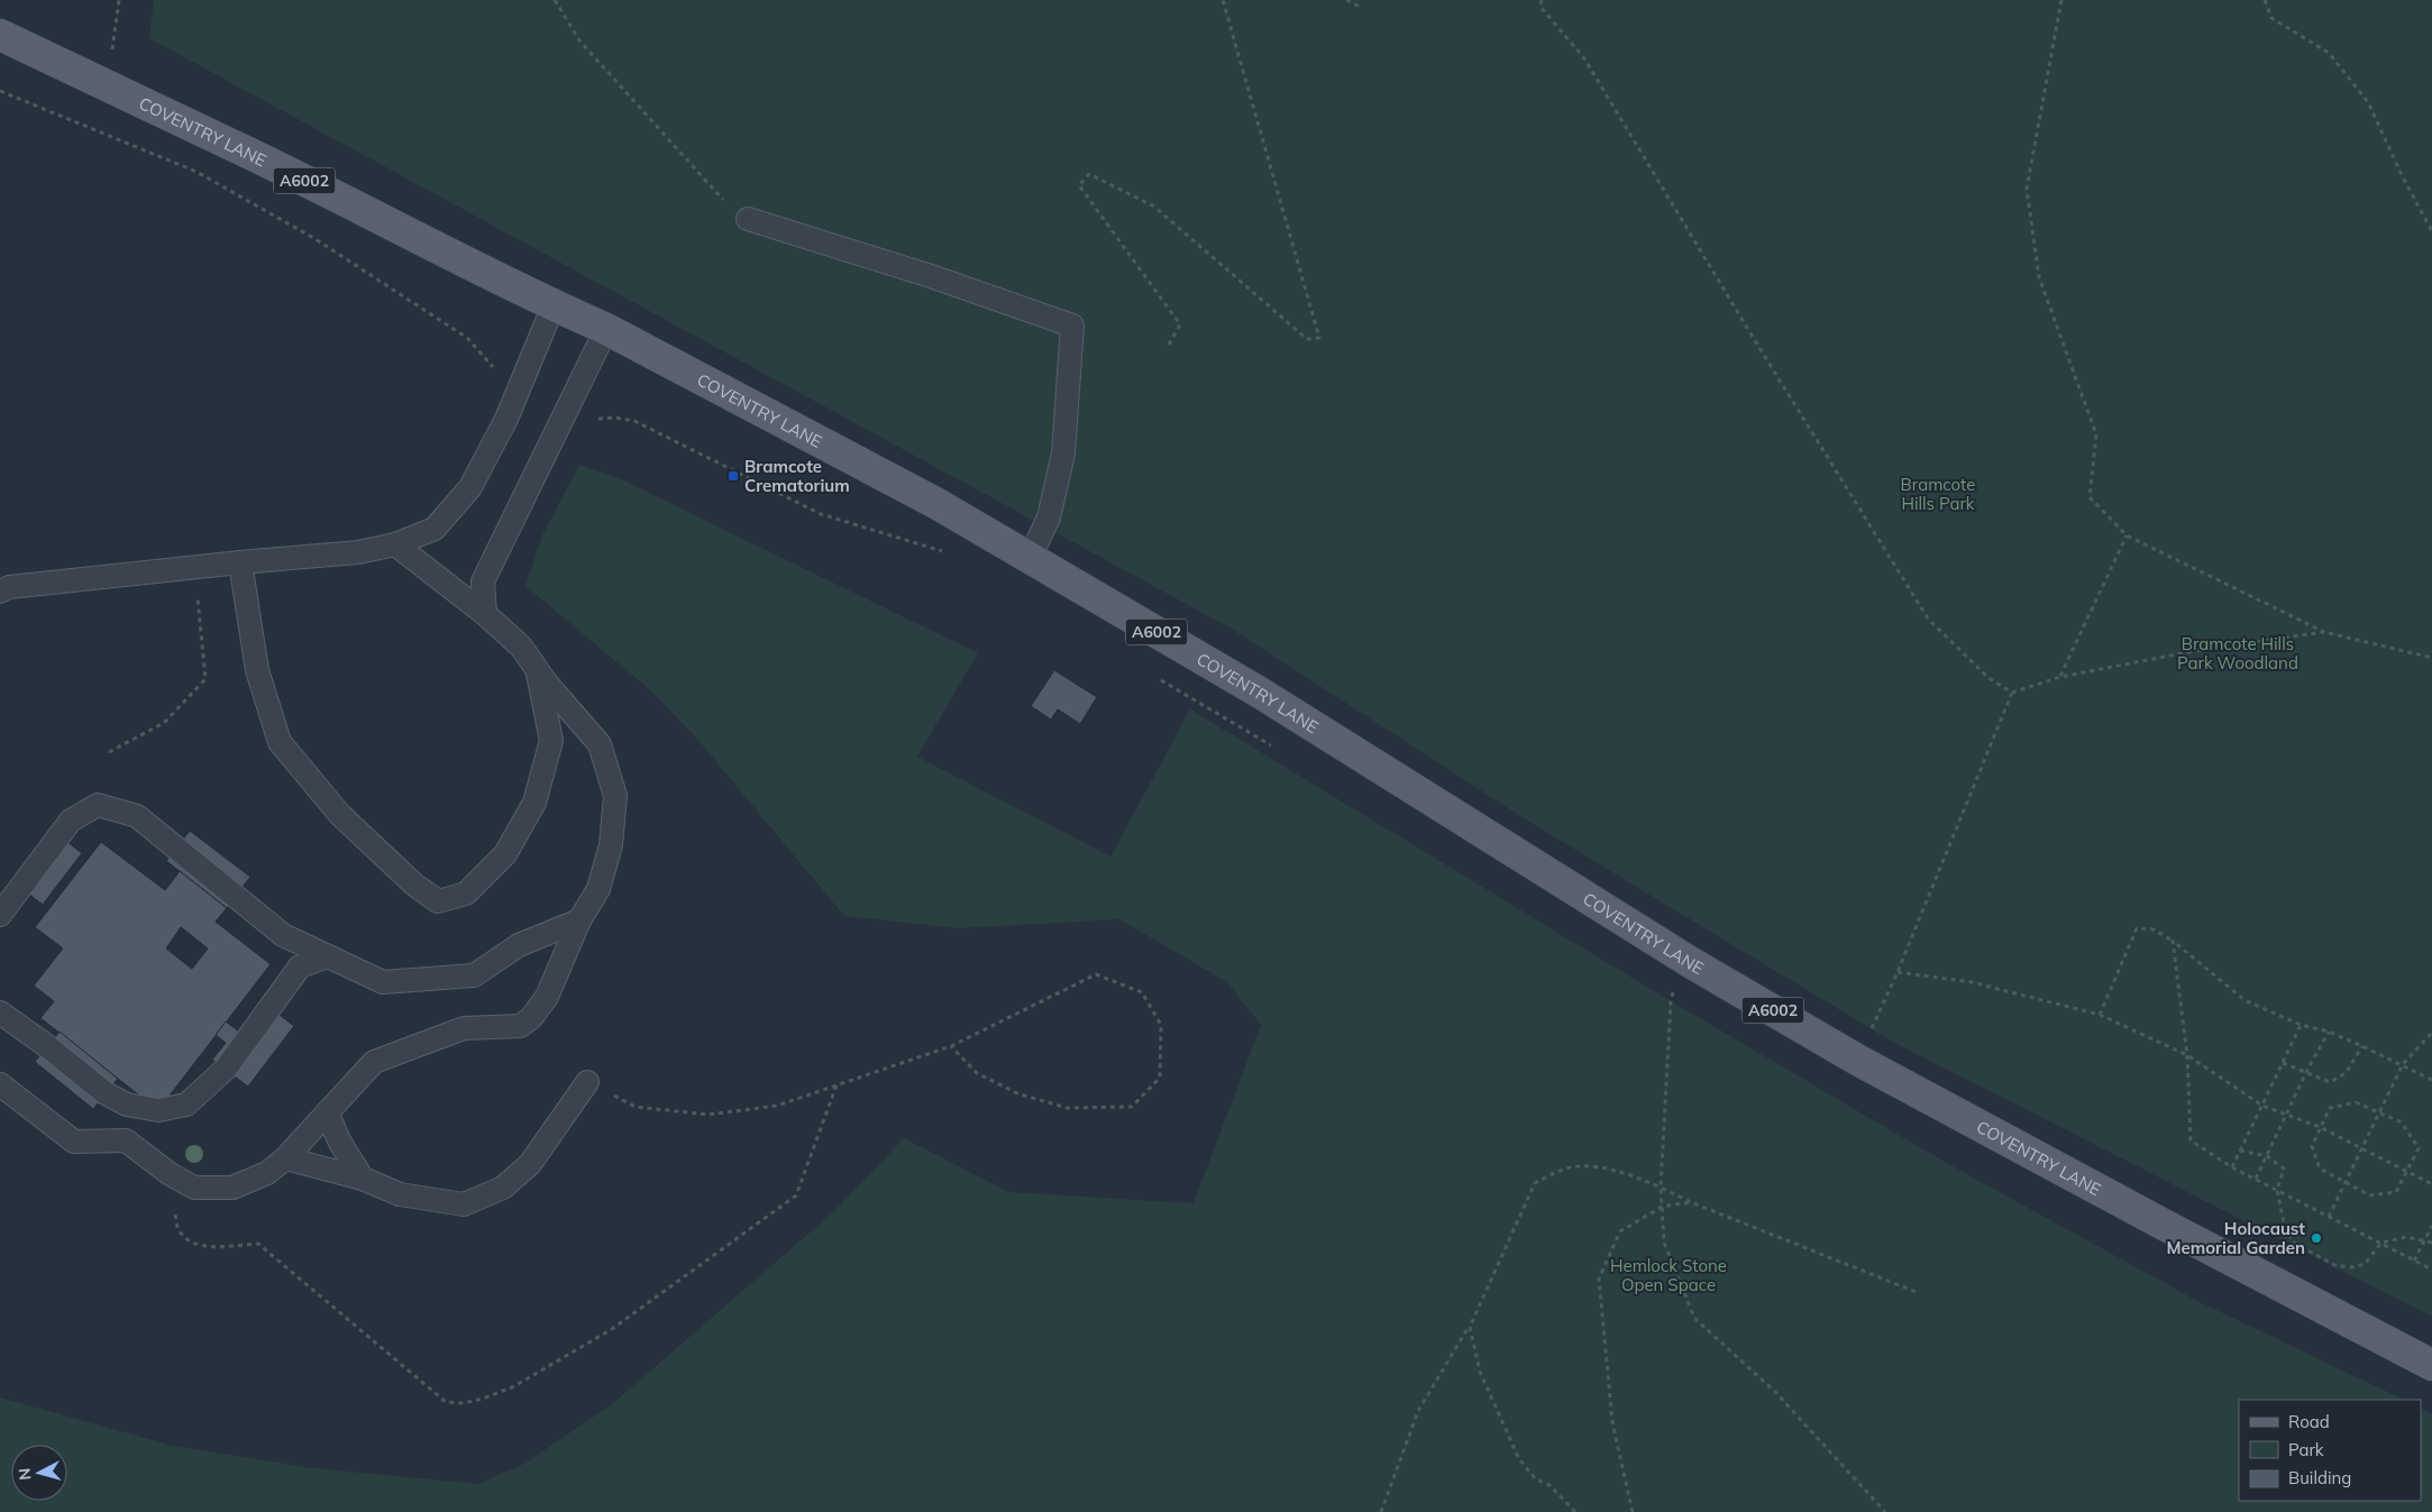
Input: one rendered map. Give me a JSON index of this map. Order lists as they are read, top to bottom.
{
  "streets": {
    "main road": ["COVENTRY LANE", "A6002"]
  },
  "parks": ["Bramcote Hills Park", "Bramcote Hills Park Woodland", "Hemlock Stone Open Space"],
  "places": {
    "transit": ["Bramcote Crematorium"],
    "other": ["Holocaust Memorial Garden"]
  },
  "legend": ["Road", "Park", "Building"],
  "north": "left"
}
